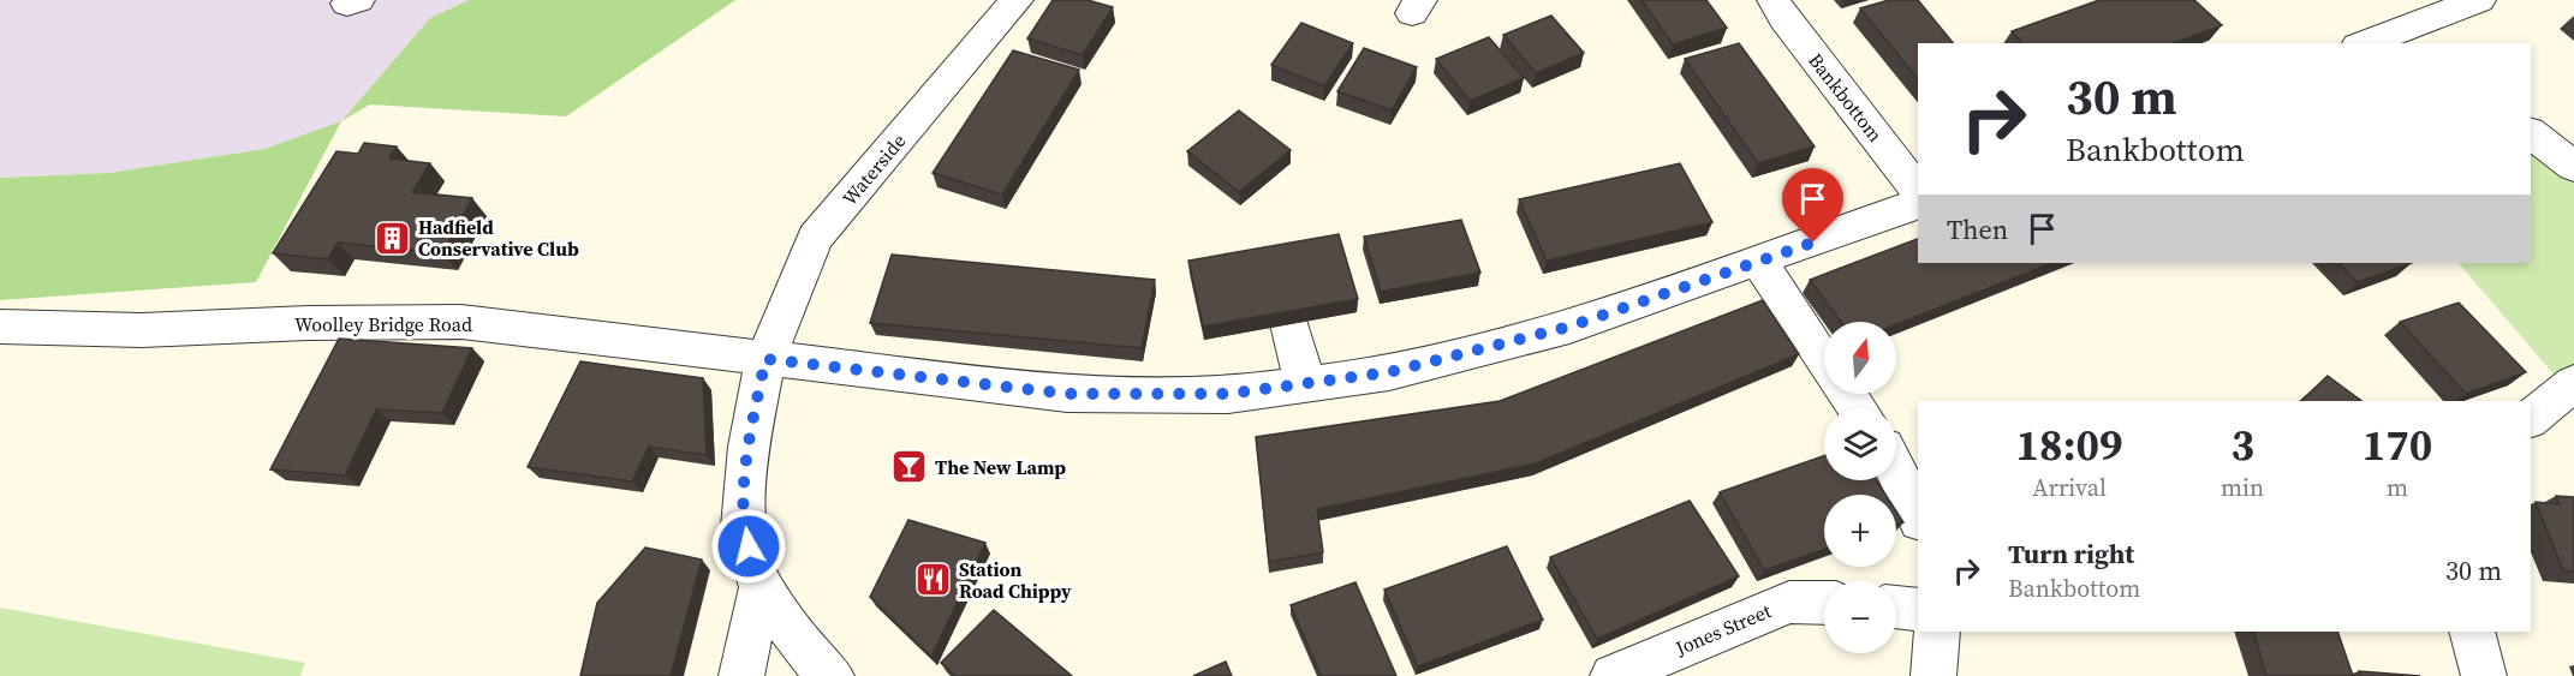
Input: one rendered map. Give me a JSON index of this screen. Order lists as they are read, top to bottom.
{
  "streets": {
    "street": [
      "Bankbottom",
      "Waterside",
      "Woolley Bridge Road",
      "Jones Street"
    ]
  },
  "crossings": [
    ["Waterside", "Woolley Bridge Road"]
  ],
  "places": {
    "building": ["Hadfield Conservative Club"],
    "bar": ["The New Lamp"],
    "restaurant": ["Station Road Chippy"]
  },
  "north": "top",
  "page": {
    "turn": ["30 m", "Bankbottom"],
    "then": "Then",
    "map_buttons": ["+", "−"],
    "eta": [
      "18:09",
      "Arrival",
      "3",
      "min",
      "170",
      "m"
    ],
    "list": [
      {
        "name": "Turn right",
        "note": "Bankbottom",
        "value": "30 m"
      }
    ]
  }
}
